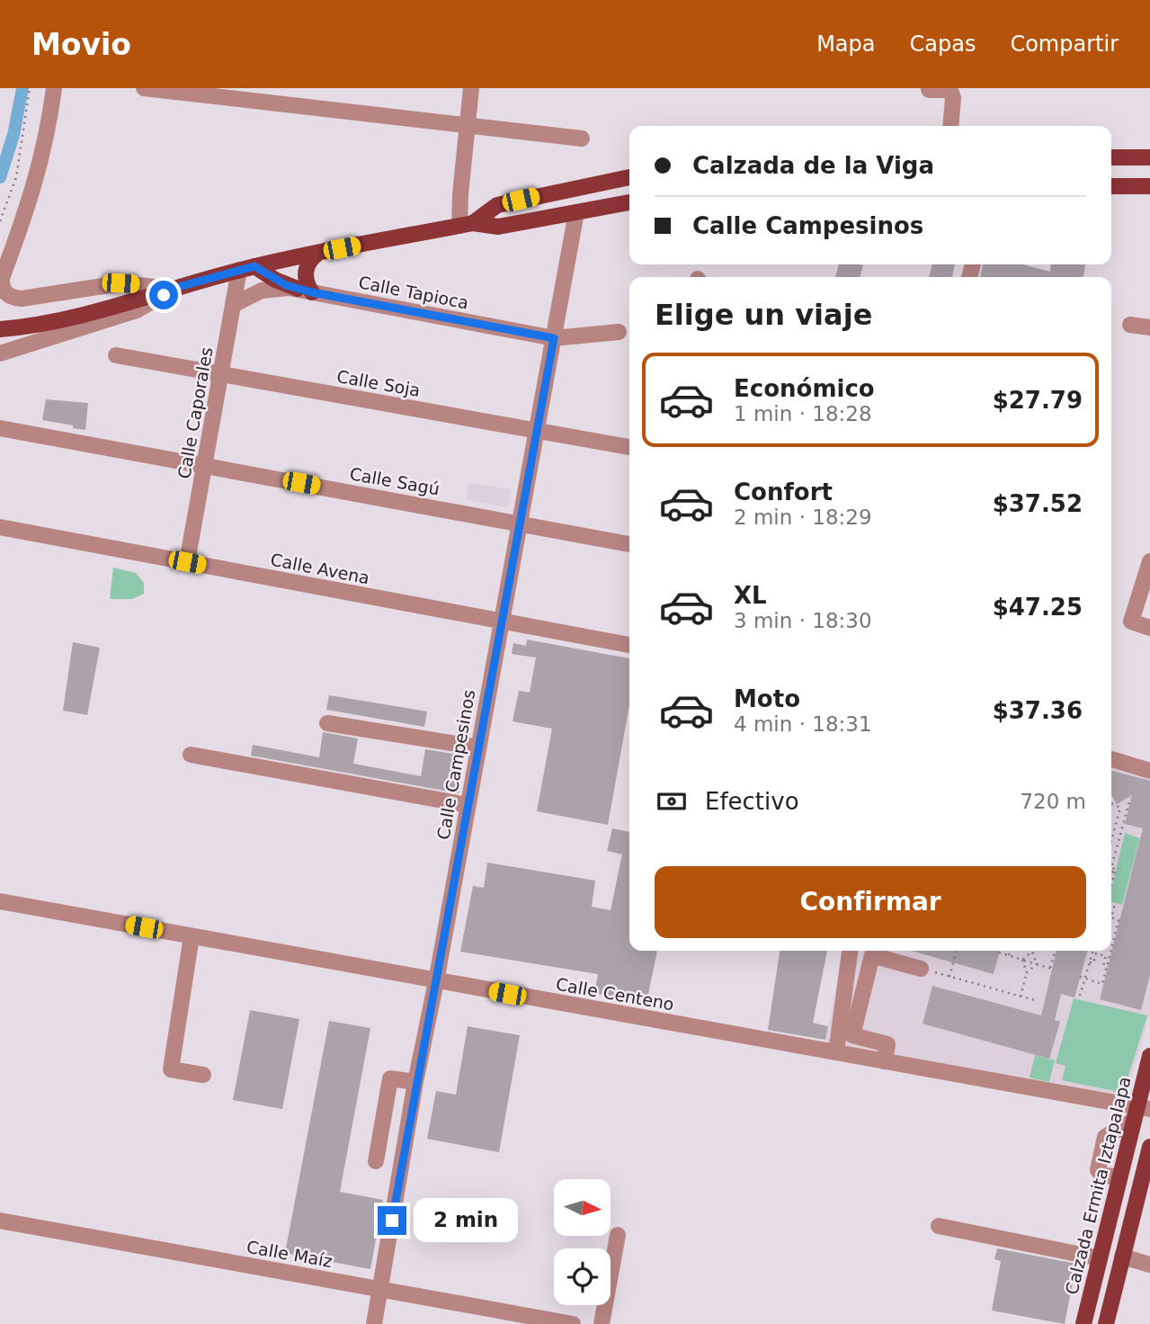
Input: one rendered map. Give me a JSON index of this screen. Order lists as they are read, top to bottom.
{
  "streets": {
    "main road": ["Calzada Ermita Iztapalapa"],
    "street": [
      "Calle Tapioca",
      "Calle Soja",
      "Calle Caporales",
      "Calle Sagú",
      "Calle Avena",
      "Calle Campesinos",
      "Calle Centeno",
      "Calle Maíz"
    ]
  },
  "crossings": [
    ["Calle Tapioca", "Calle Caporales"],
    ["Calle Tapioca", "Calle Campesinos"],
    ["Calle Soja", "Calle Caporales"],
    ["Calle Soja", "Calle Campesinos"],
    ["Calle Caporales", "Calle Sagú"],
    ["Calle Caporales", "Calle Avena"],
    ["Calle Sagú", "Calle Campesinos"],
    ["Calle Avena", "Calle Campesinos"],
    ["Calle Campesinos", "Calle Centeno"],
    ["Calle Campesinos", "Calle Maíz"],
    ["Calle Centeno", "Calzada Ermita Iztapalapa"]
  ],
  "north": "right",
  "page": {
    "header": "Movio",
    "nav": ["Mapa", "Capas", "Compartir"],
    "banner": ["Calzada de la Viga", "Calle Campesinos"],
    "heading": "Elige un viaje",
    "list": [
      {
        "name": "Económico",
        "note": "1 min · 18:28",
        "value": "$27.79"
      },
      {
        "name": "Confort",
        "note": "2 min · 18:29",
        "value": "$37.52"
      },
      {
        "name": "XL",
        "note": "3 min · 18:30",
        "value": "$47.25"
      },
      {
        "name": "Moto",
        "note": "4 min · 18:31",
        "value": "$37.36"
      }
    ],
    "pay": ["Efectivo", "720 m"],
    "buttons": "Confirmar",
    "bubble": "2 min"
  }
}
